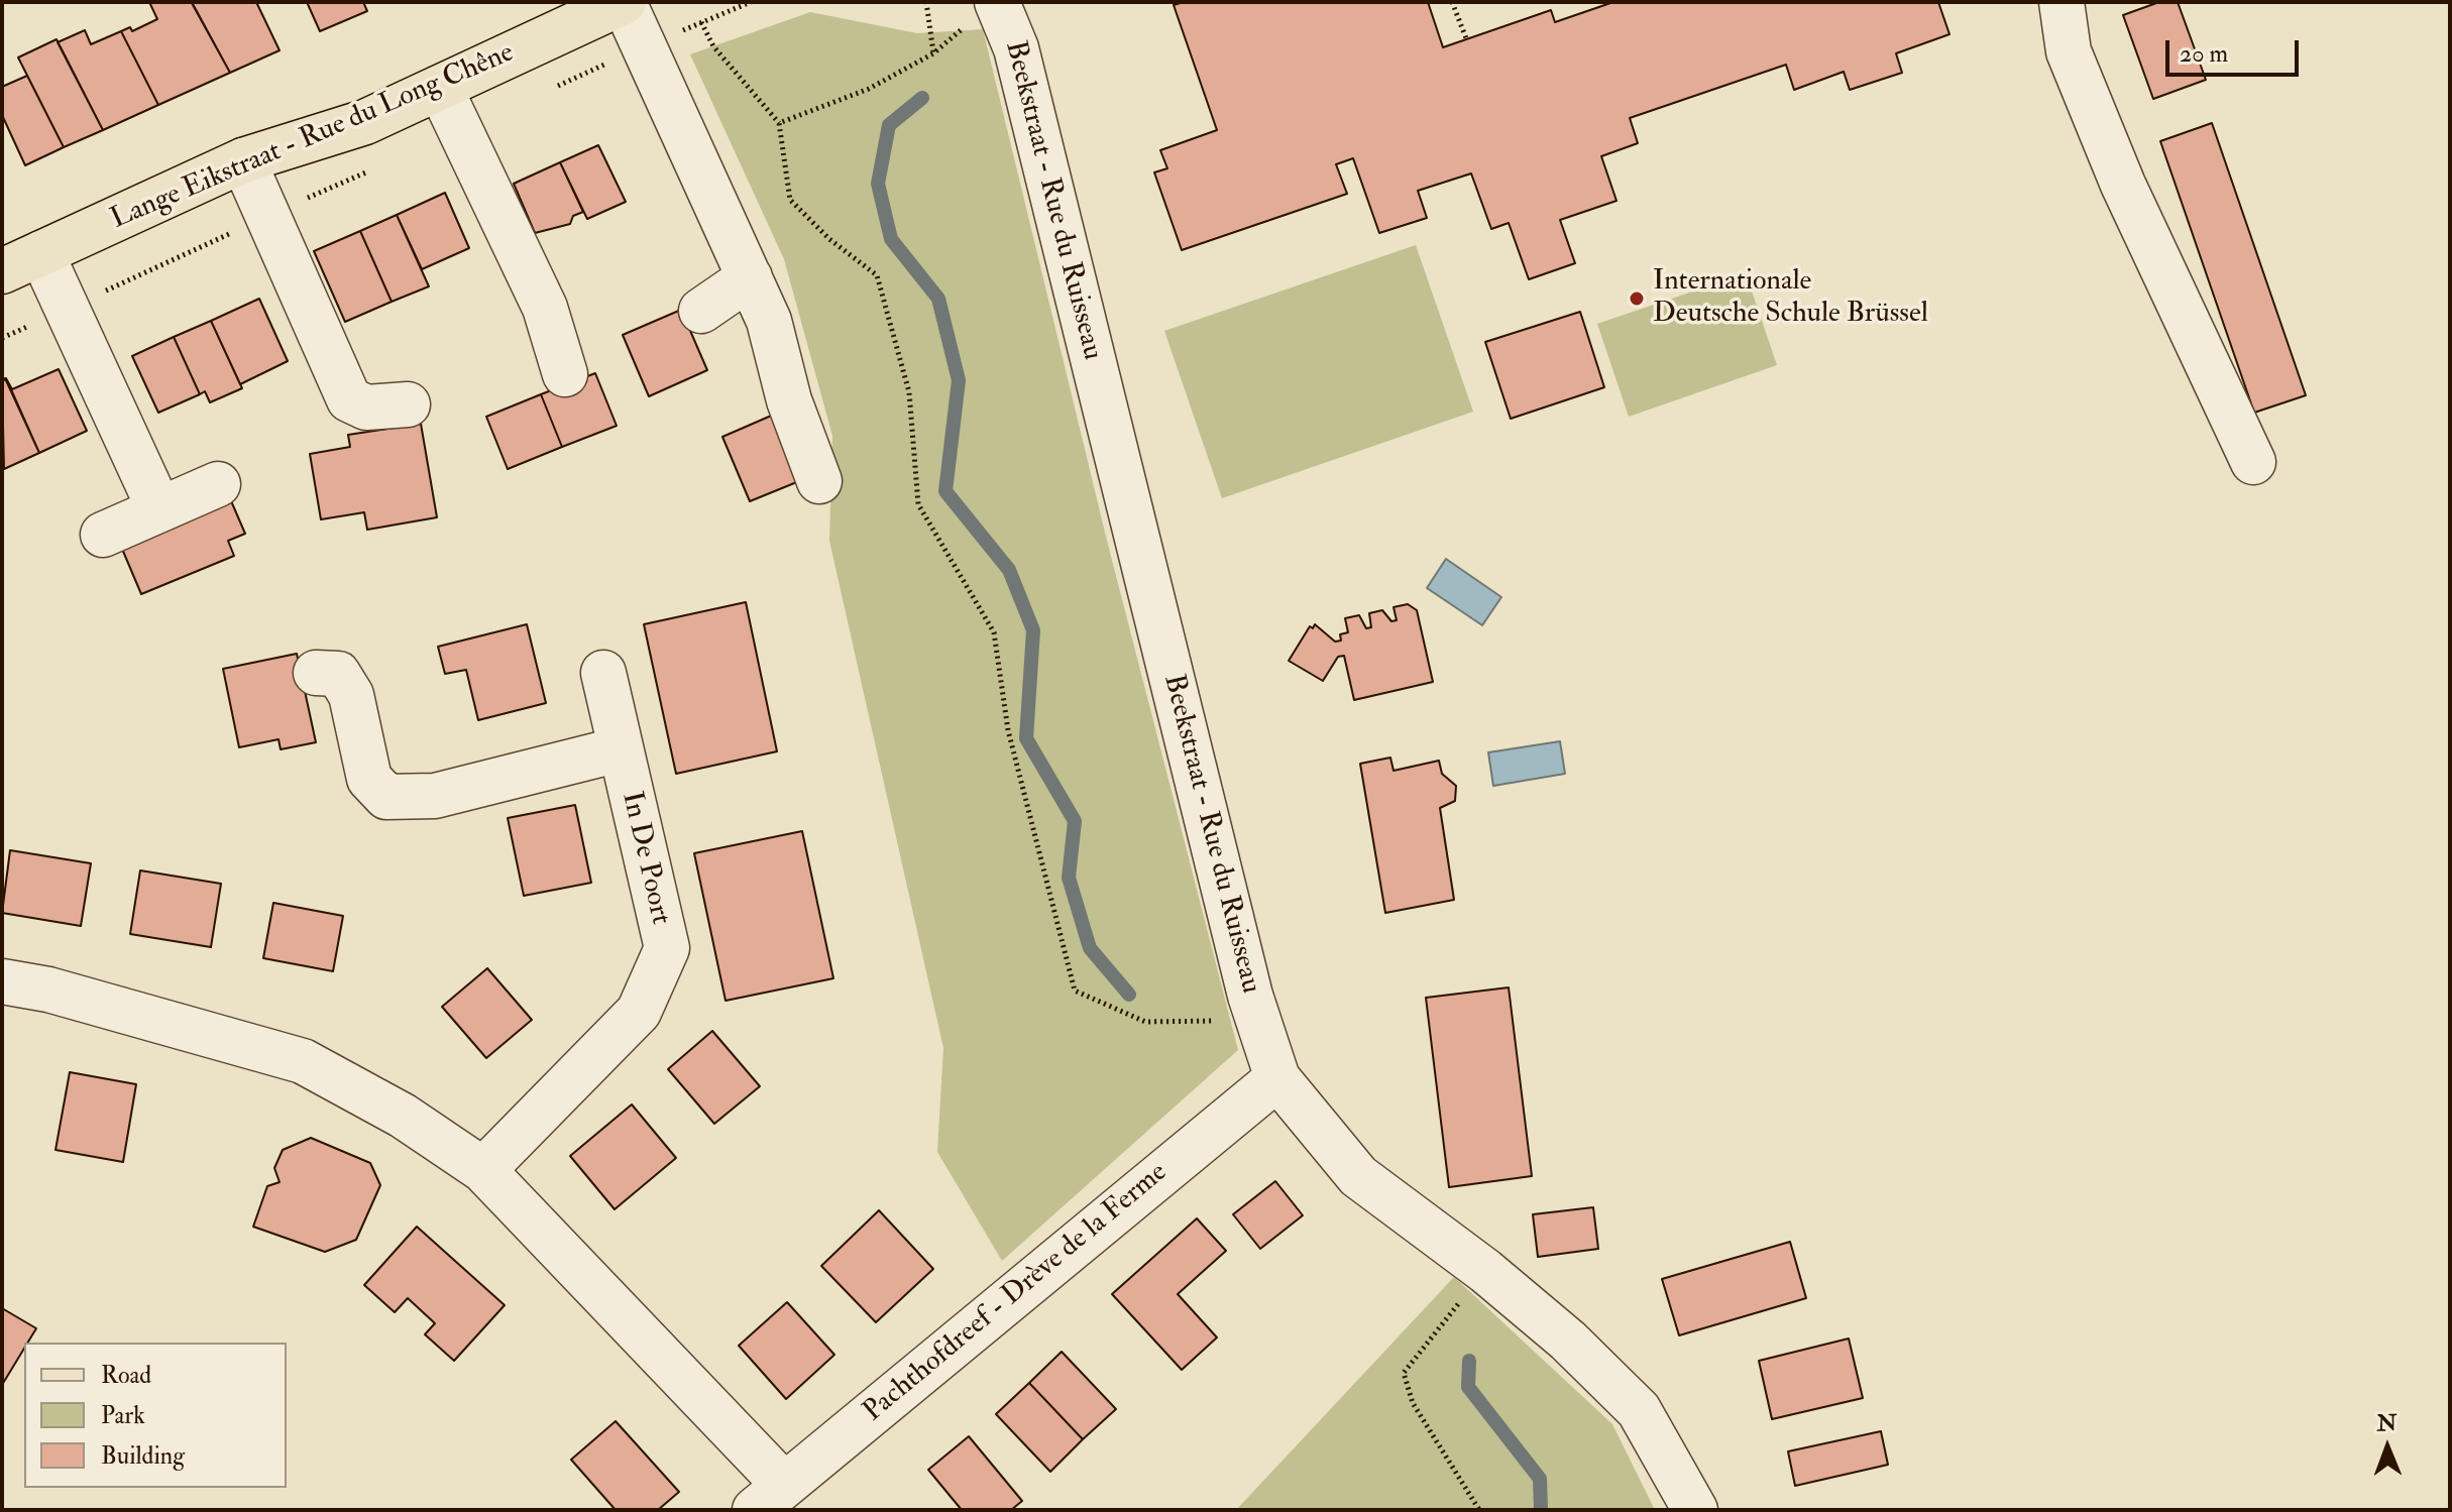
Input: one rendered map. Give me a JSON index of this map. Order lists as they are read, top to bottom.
{
  "streets": {
    "main road": ["Lange Eikstraat - Rue du Long Chêne"],
    "street": ["Beekstraat - Rue du Ruisseau", "In De Poort", "Pachthofdreef - Drève de la Ferme"]
  },
  "crossings": [
    ["Beekstraat - Rue du Ruisseau", "Pachthofdreef - Drève de la Ferme"]
  ],
  "places": ["Internationale Deutsche Schule Brüssel"],
  "legend": ["Road", "Park", "Building"],
  "scale_bar": "20 m",
  "north": "top"
}
